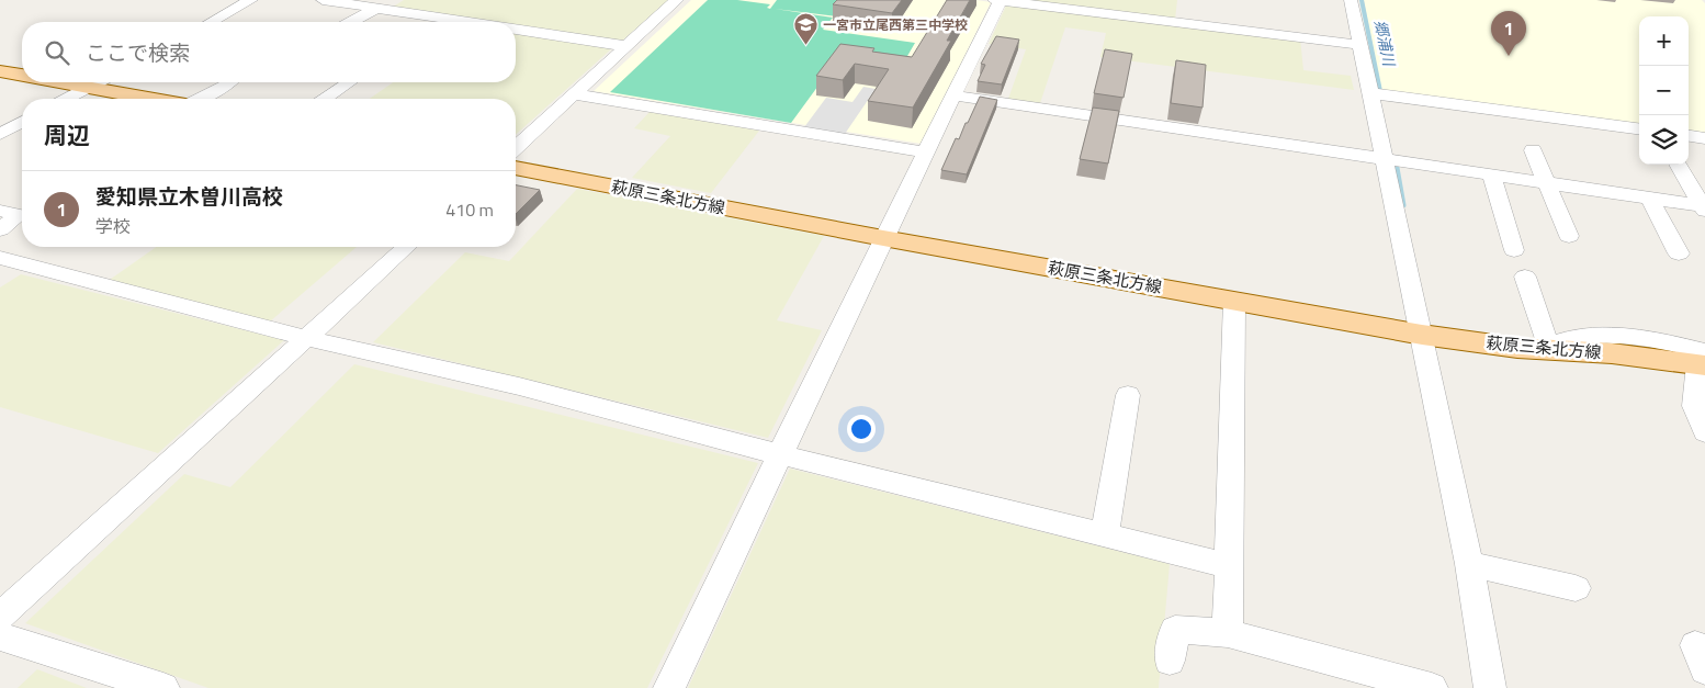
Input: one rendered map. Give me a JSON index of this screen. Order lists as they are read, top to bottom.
{
  "streets": {
    "main road": ["萩原三条北方線"]
  },
  "water": ["郷浦川"],
  "places": {
    "school or university": ["一宮市立尾西第三中学校"]
  },
  "page": {
    "pins": "1",
    "map_buttons": ["+", "−"],
    "search": "ここで検索",
    "heading": "周辺",
    "list": [
      {
        "mark": "1",
        "name": "愛知県立木曽川高校",
        "note": "学校",
        "value": "410 m"
      }
    ]
  }
}
